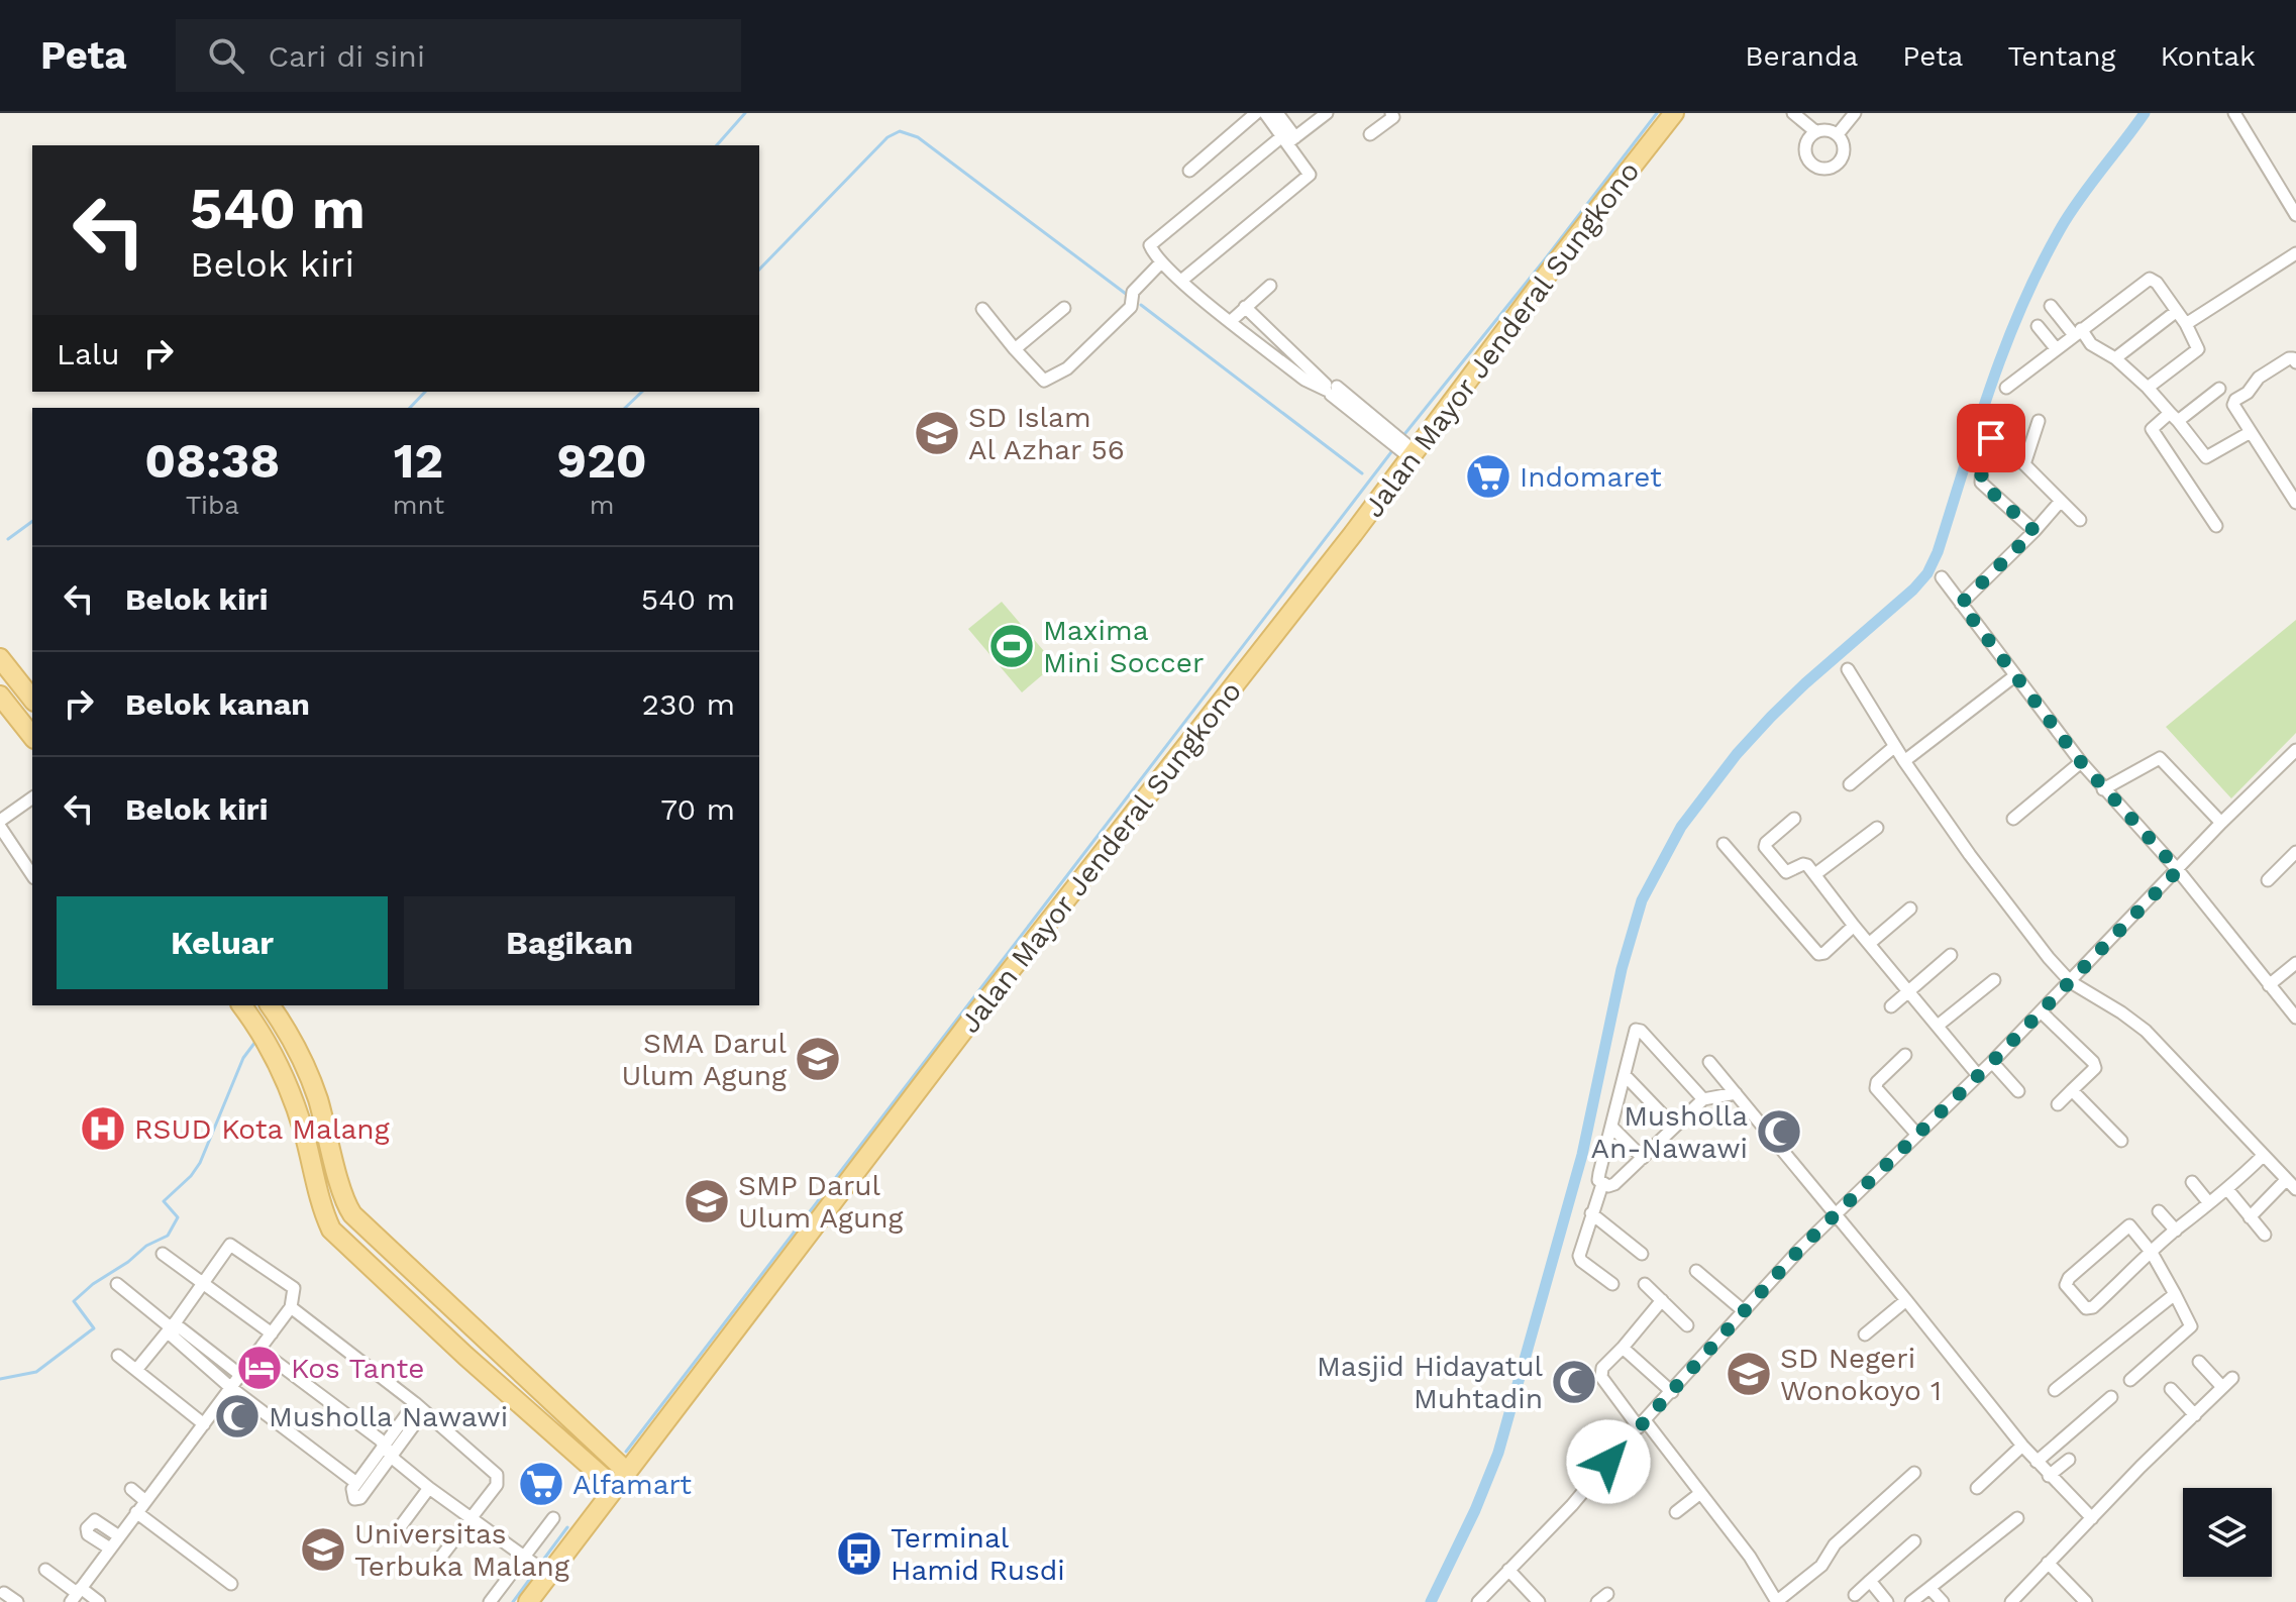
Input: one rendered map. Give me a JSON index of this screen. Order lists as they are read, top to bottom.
{
  "streets": {
    "main road": ["Jalan Mayor Jenderal Sungkono"]
  },
  "places": {
    "school or university": [
      "SD Islam Al Azhar 56",
      "SMA Darul Ulum Agung",
      "SMP Darul Ulum Agung",
      "SD Negeri Wonokoyo 1",
      "Universitas Terbuka Malang"
    ],
    "supermarket": ["Indomaret", "Alfamart"],
    "sports": ["Maxima Mini Soccer"],
    "hospital": ["RSUD Kota Malang"],
    "mosque": ["Musholla An-Nawawi", "Masjid Hidayatul Muhtadin", "Musholla Nawawi"],
    "hotel": ["Kos Tante"],
    "bus stop": ["Terminal Hamid Rusdi"]
  },
  "page": {
    "header": "Peta",
    "search": "Cari di sini",
    "nav": [
      "Beranda",
      "Peta",
      "Tentang",
      "Kontak"
    ],
    "turn": ["540 m", "Belok kiri"],
    "then": "Lalu",
    "eta": [
      "08:38",
      "Tiba",
      "12",
      "mnt",
      "920",
      "m"
    ],
    "list": [
      {
        "name": "Belok kiri",
        "value": "540 m"
      },
      {
        "name": "Belok kanan",
        "value": "230 m"
      },
      {
        "name": "Belok kiri",
        "value": "70 m"
      }
    ],
    "buttons": ["Keluar", "Bagikan"]
  }
}
